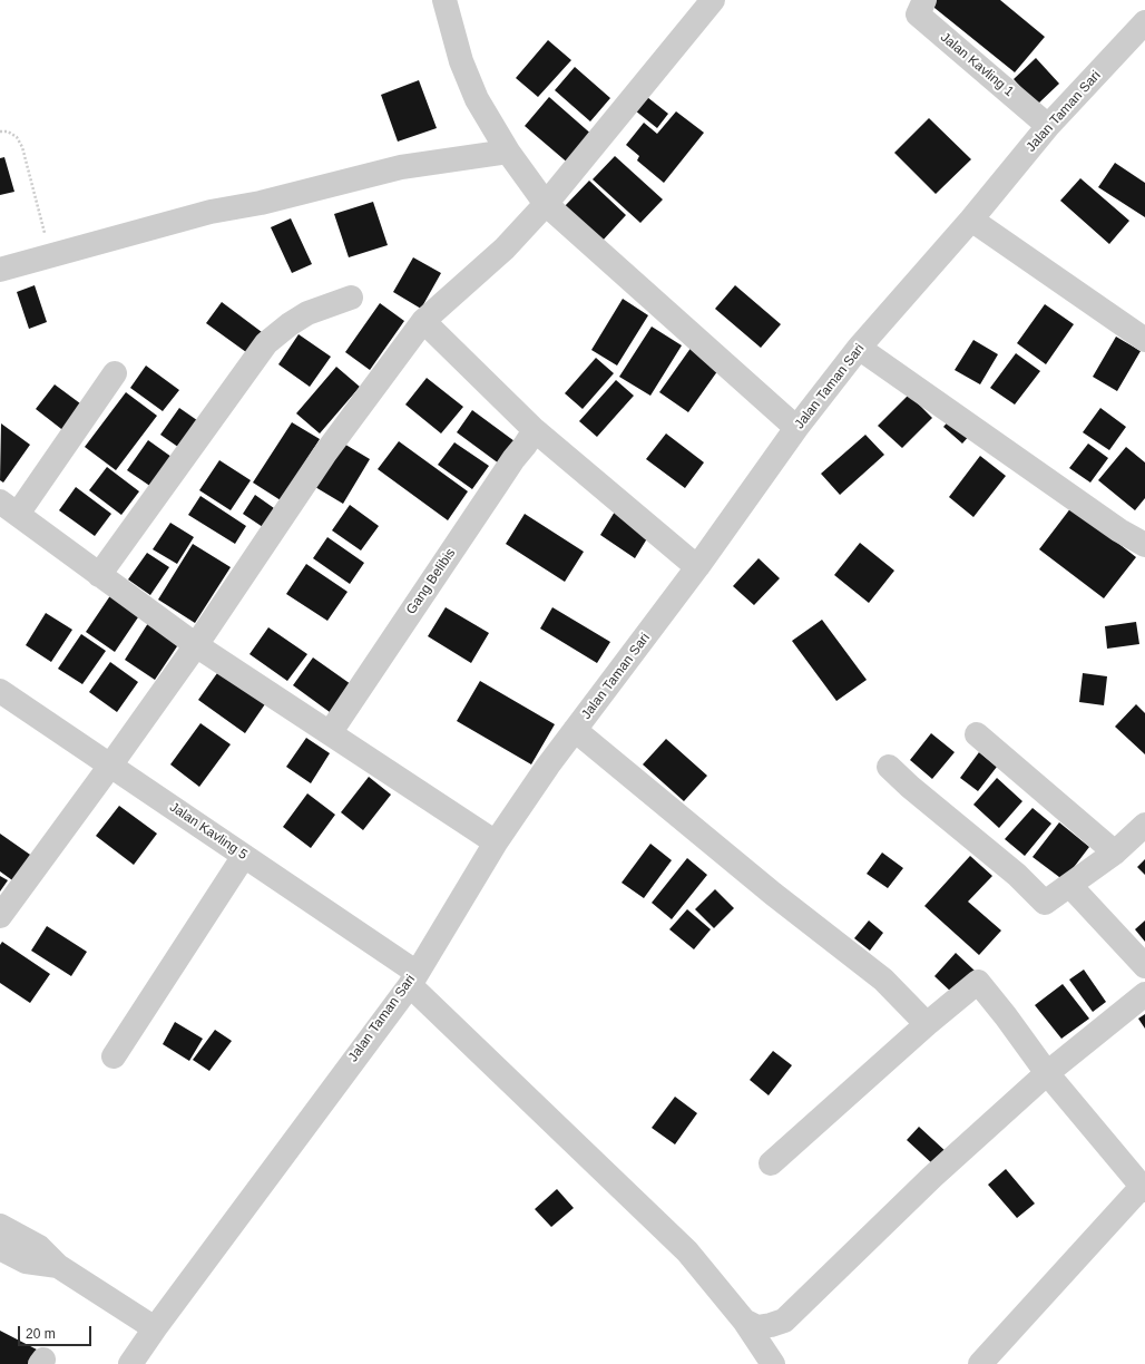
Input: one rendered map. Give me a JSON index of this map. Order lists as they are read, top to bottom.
{
  "streets": {
    "street": [
      "Jalan Kavling 1",
      "Jalan Taman Sari",
      "Gang Belibis",
      "Jalan Kavling 5"
    ]
  },
  "crossings": [
    ["Jalan Kavling 1", "Jalan Taman Sari"],
    ["Jalan Taman Sari", "Jalan Kavling 5"]
  ],
  "scale_bar": "20 m"
}
